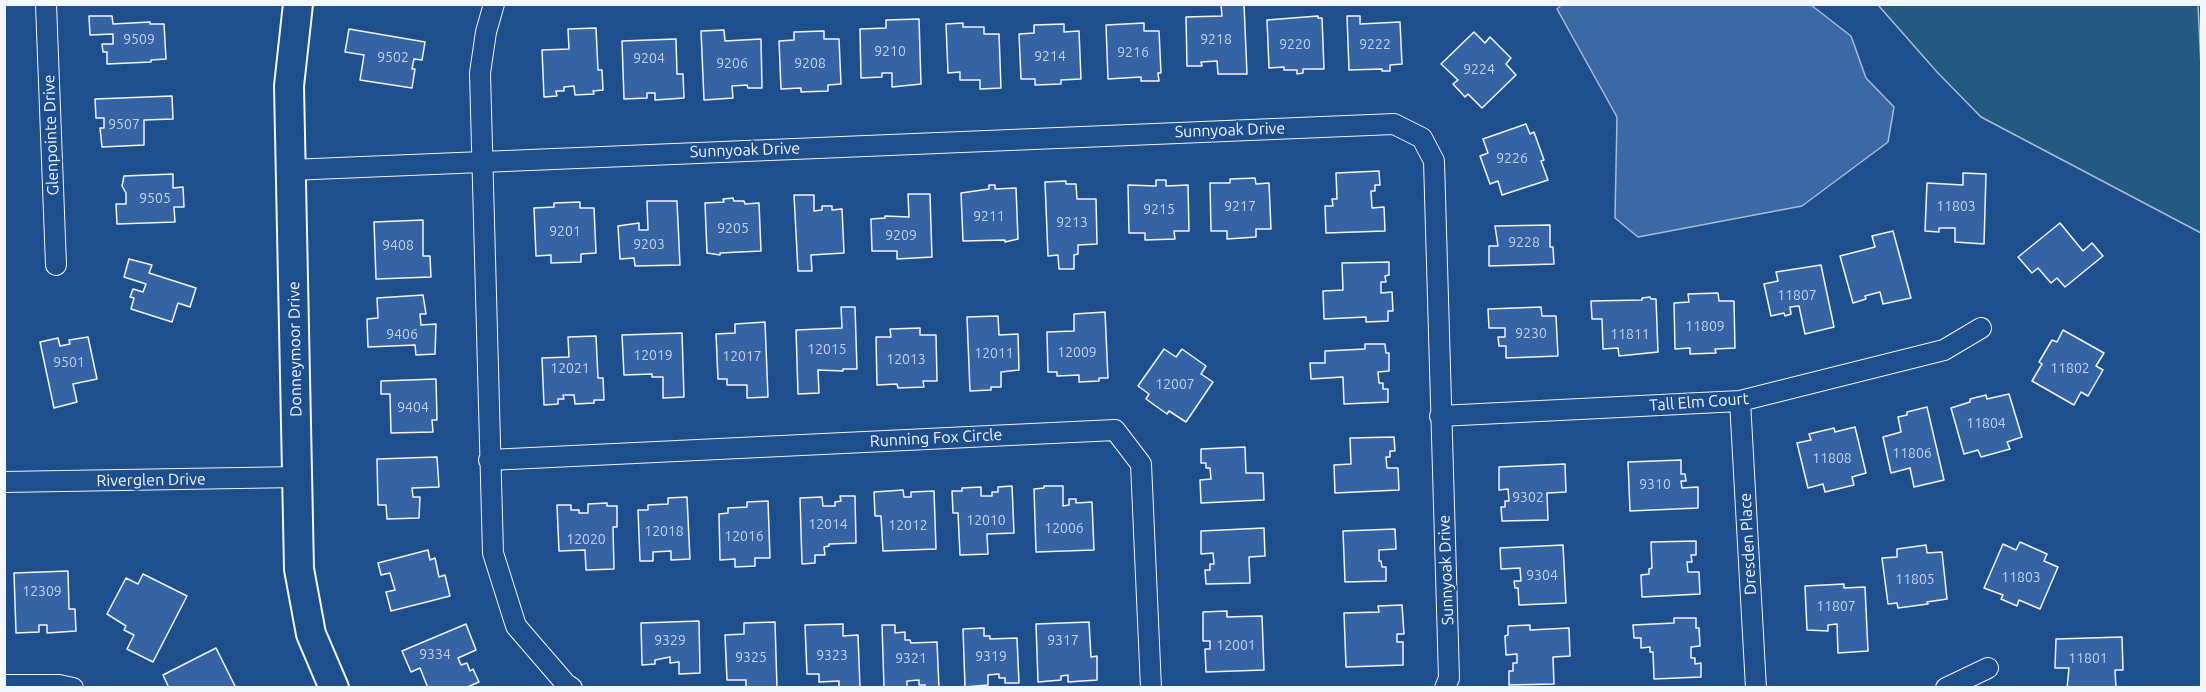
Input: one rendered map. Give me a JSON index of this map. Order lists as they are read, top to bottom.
{
  "streets": {
    "street": [
      "Sunnyoak Drive",
      "Glenpointe Drive",
      "Donneymoor Drive",
      "Tall Elm Court",
      "Running Fox Circle",
      "Riverglen Drive",
      "Dresden Place"
    ]
  },
  "crossings": [
    ["Sunnyoak Drive", "Donneymoor Drive"],
    ["Sunnyoak Drive", "Tall Elm Court"],
    ["Donneymoor Drive", "Riverglen Drive"],
    ["Tall Elm Court", "Dresden Place"]
  ],
  "house_numbers": [
    "9509",
    "9218",
    "9220",
    "9222",
    "9210",
    "9216",
    "9214",
    "9502",
    "9204",
    "9206",
    "9208",
    "9224",
    "9507",
    "9226",
    "9505",
    "9217",
    "11803",
    "9215",
    "9211",
    "9213",
    "9205",
    "9201",
    "9209",
    "9228",
    "9203",
    "9408",
    "11807",
    "11809",
    "9230",
    "9406",
    "11811",
    "12015",
    "12009",
    "12011",
    "12019",
    "12017",
    "12013",
    "9501",
    "12021",
    "11802",
    "12007",
    "9404",
    "11804",
    "11806",
    "11808",
    "9310",
    "9302",
    "12010",
    "12014",
    "12012",
    "12006",
    "12018",
    "12016",
    "12020",
    "9304",
    "11803",
    "11805",
    "12309",
    "11807",
    "9329",
    "9317",
    "12001",
    "9334",
    "9323",
    "9319",
    "9325",
    "9321",
    "11801"
  ]
}
